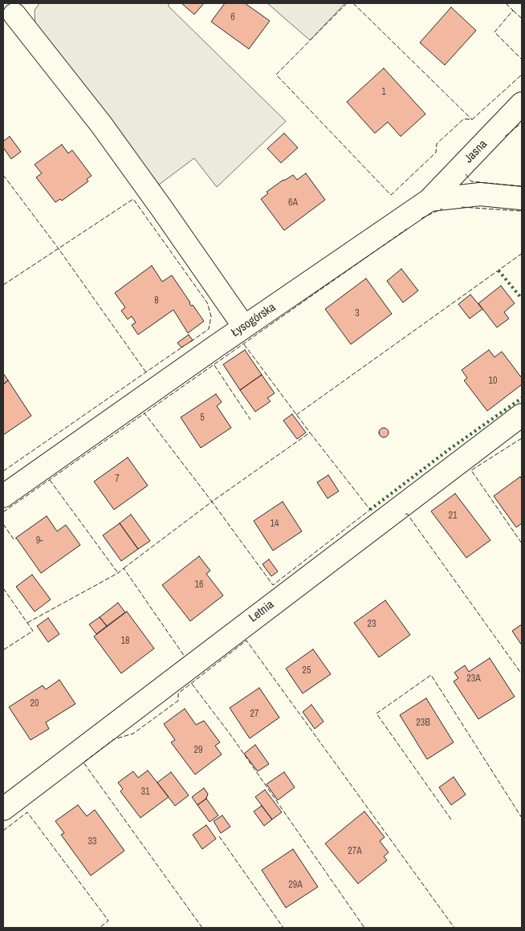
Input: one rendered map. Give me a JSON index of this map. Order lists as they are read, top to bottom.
{
  "streets": {
    "street": ["Jasna", "Łysogórska", "Letnia"]
  },
  "crossings": [
    ["Jasna", "Łysogórska"]
  ],
  "house_numbers": [
    "6",
    "1",
    "6A",
    "8",
    "3",
    "10",
    "5",
    "7",
    "21",
    "14",
    "9-",
    "16",
    "23",
    "18",
    "25",
    "23A",
    "20",
    "27",
    "23B",
    "29",
    "31",
    "33",
    "27A",
    "29A"
  ]
}
